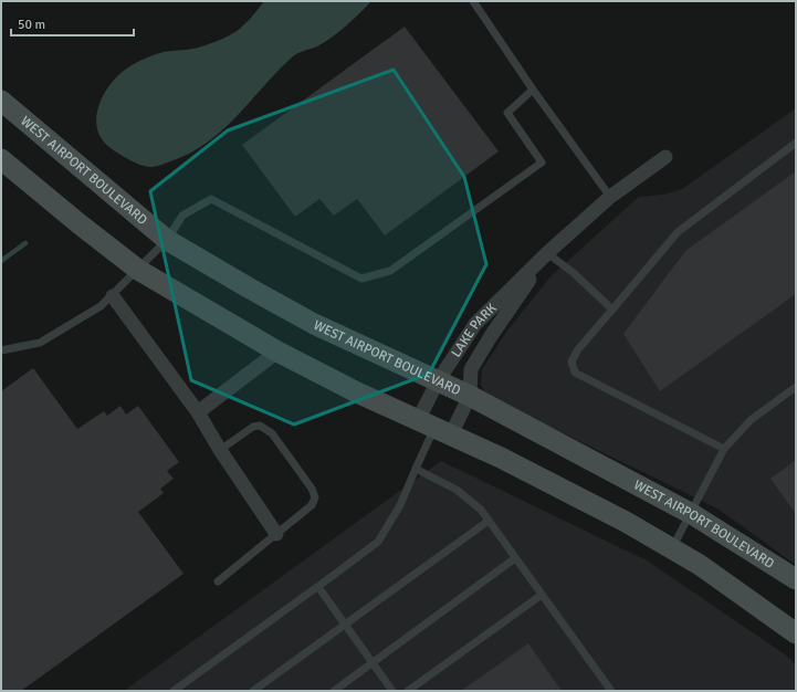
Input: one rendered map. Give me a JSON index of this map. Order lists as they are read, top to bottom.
{
  "streets": {
    "main road": ["WEST AIRPORT BOULEVARD"],
    "street": ["LAKE PARK"]
  },
  "crossings": [
    ["WEST AIRPORT BOULEVARD", "LAKE PARK"]
  ],
  "scale_bar": "50 m"
}
